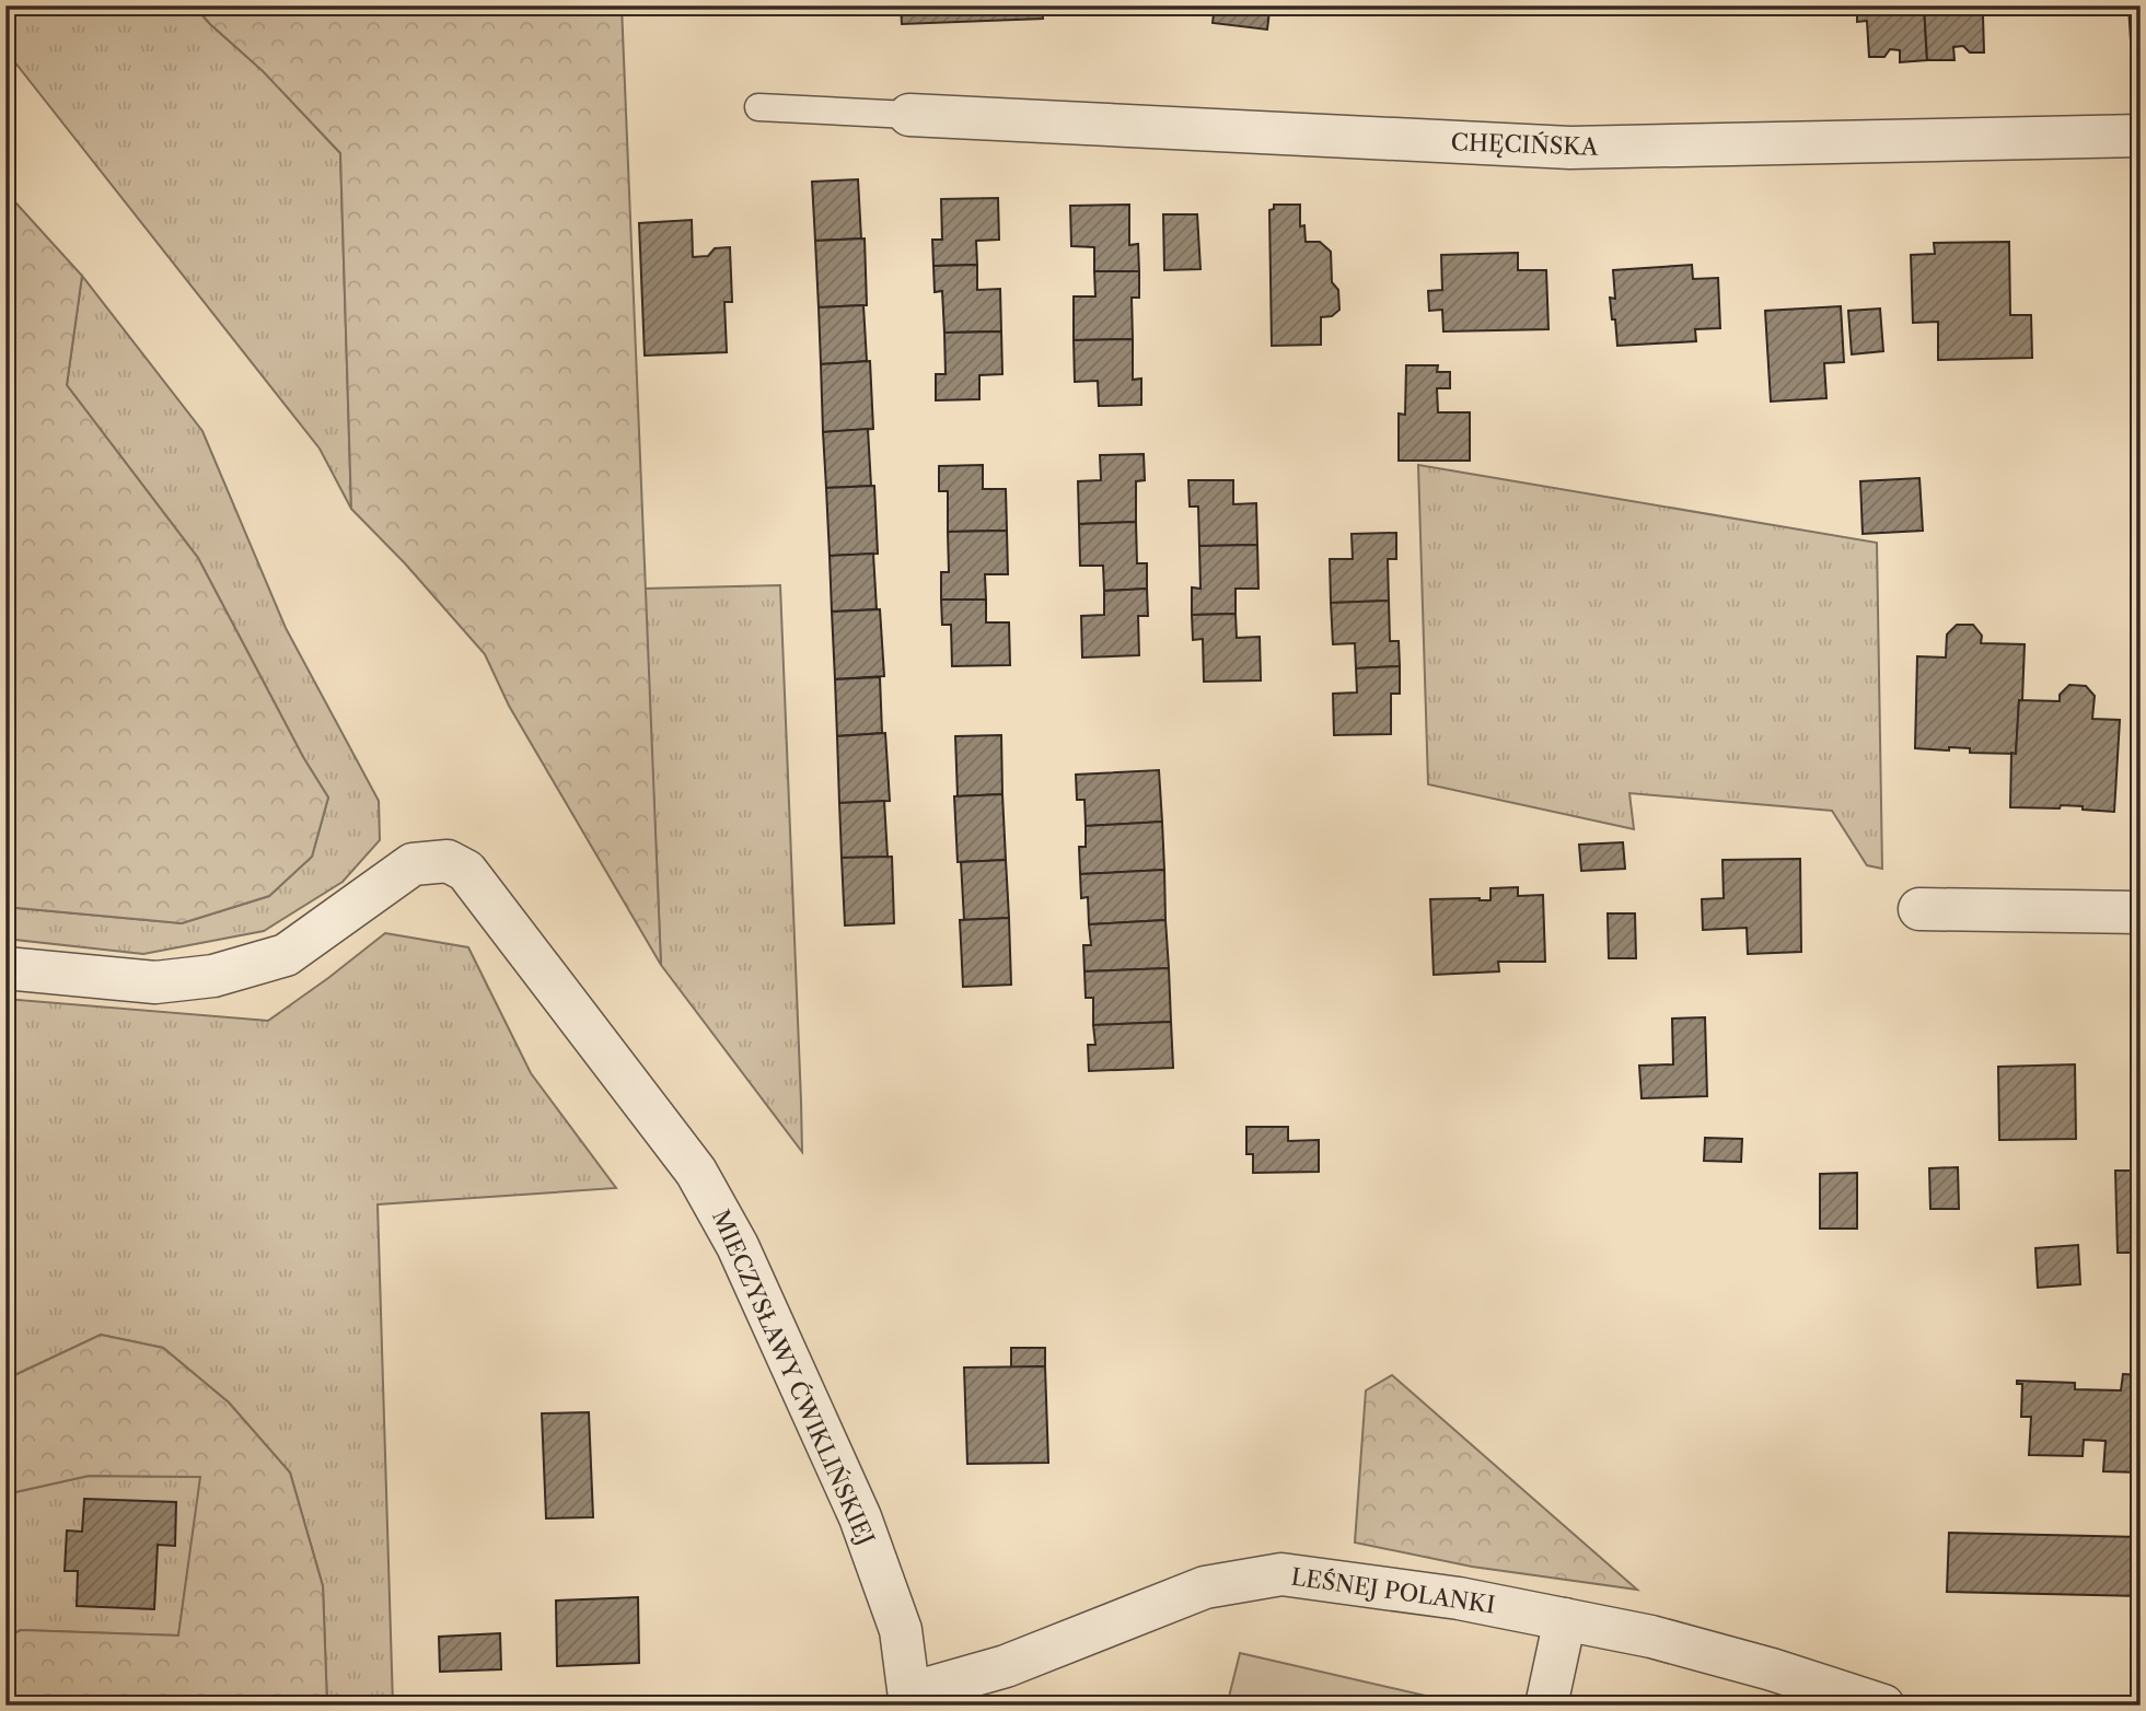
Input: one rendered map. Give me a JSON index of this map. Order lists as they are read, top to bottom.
{
  "streets": {
    "street": ["CHĘCIŃSKA", "MIECZYSŁAWY ĆWIKLIŃSKIEJ", "LEŚNEJ POLANKI"]
  },
  "crossings": [
    ["MIECZYSŁAWY ĆWIKLIŃSKIEJ", "LEŚNEJ POLANKI"]
  ]
}
